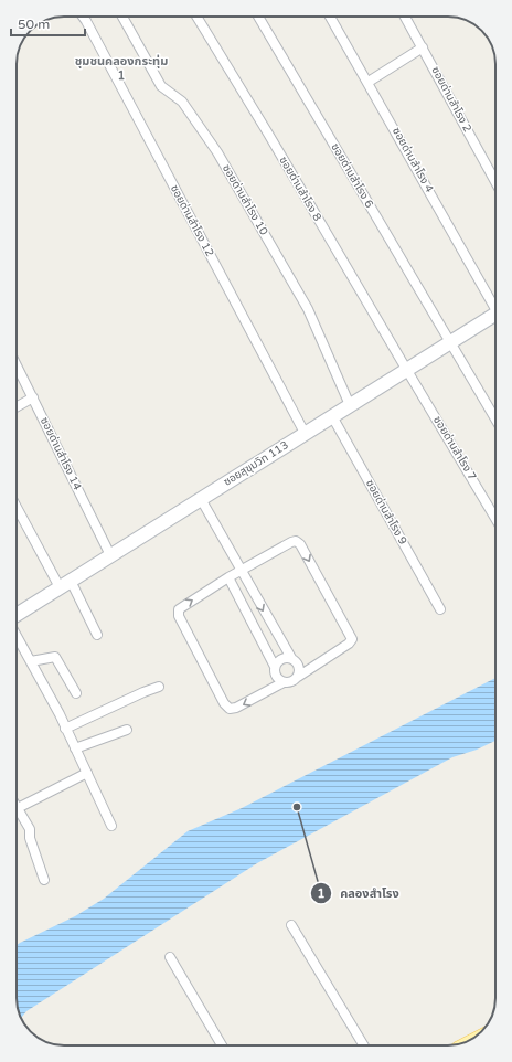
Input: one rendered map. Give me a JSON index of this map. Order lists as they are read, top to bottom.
{
  "streets": {
    "main road": ["ซอยสุขุมวิท 113"],
    "street": [
      "ซอยด่านสำโรง 2",
      "ซอยด่านสำโรง 4",
      "ซอยด่านสำโรง 6",
      "ซอยด่านสำโรง 8",
      "ซอยด่านสำโรง 10",
      "ซอยด่านสำโรง 12",
      "ซอยด่านสำโรง 7",
      "ซอยด่านสำโรง 14",
      "ซอยด่านสำโรง 9"
    ]
  },
  "crossings": [
    ["ซอยด่านสำโรง 6", "ซอยสุขุมวิท 113"],
    ["ซอยด่านสำโรง 8", "ซอยด่านสำโรง 7"],
    ["ซอยด่านสำโรง 8", "ซอยสุขุมวิท 113"],
    ["ซอยด่านสำโรง 10", "ซอยสุขุมวิท 113"],
    ["ซอยด่านสำโรง 12", "ซอยสุขุมวิท 113"],
    ["ซอยด่านสำโรง 7", "ซอยสุขุมวิท 113"],
    ["ซอยด่านสำโรง 14", "ซอยสุขุมวิท 113"],
    ["ซอยสุขุมวิท 113", "ซอยด่านสำโรง 9"]
  ],
  "districts": ["ชุมชนคลองกระทุ่ม 1"],
  "places": ["คลองสำโรง"],
  "scale_bar": "50 m"
}
